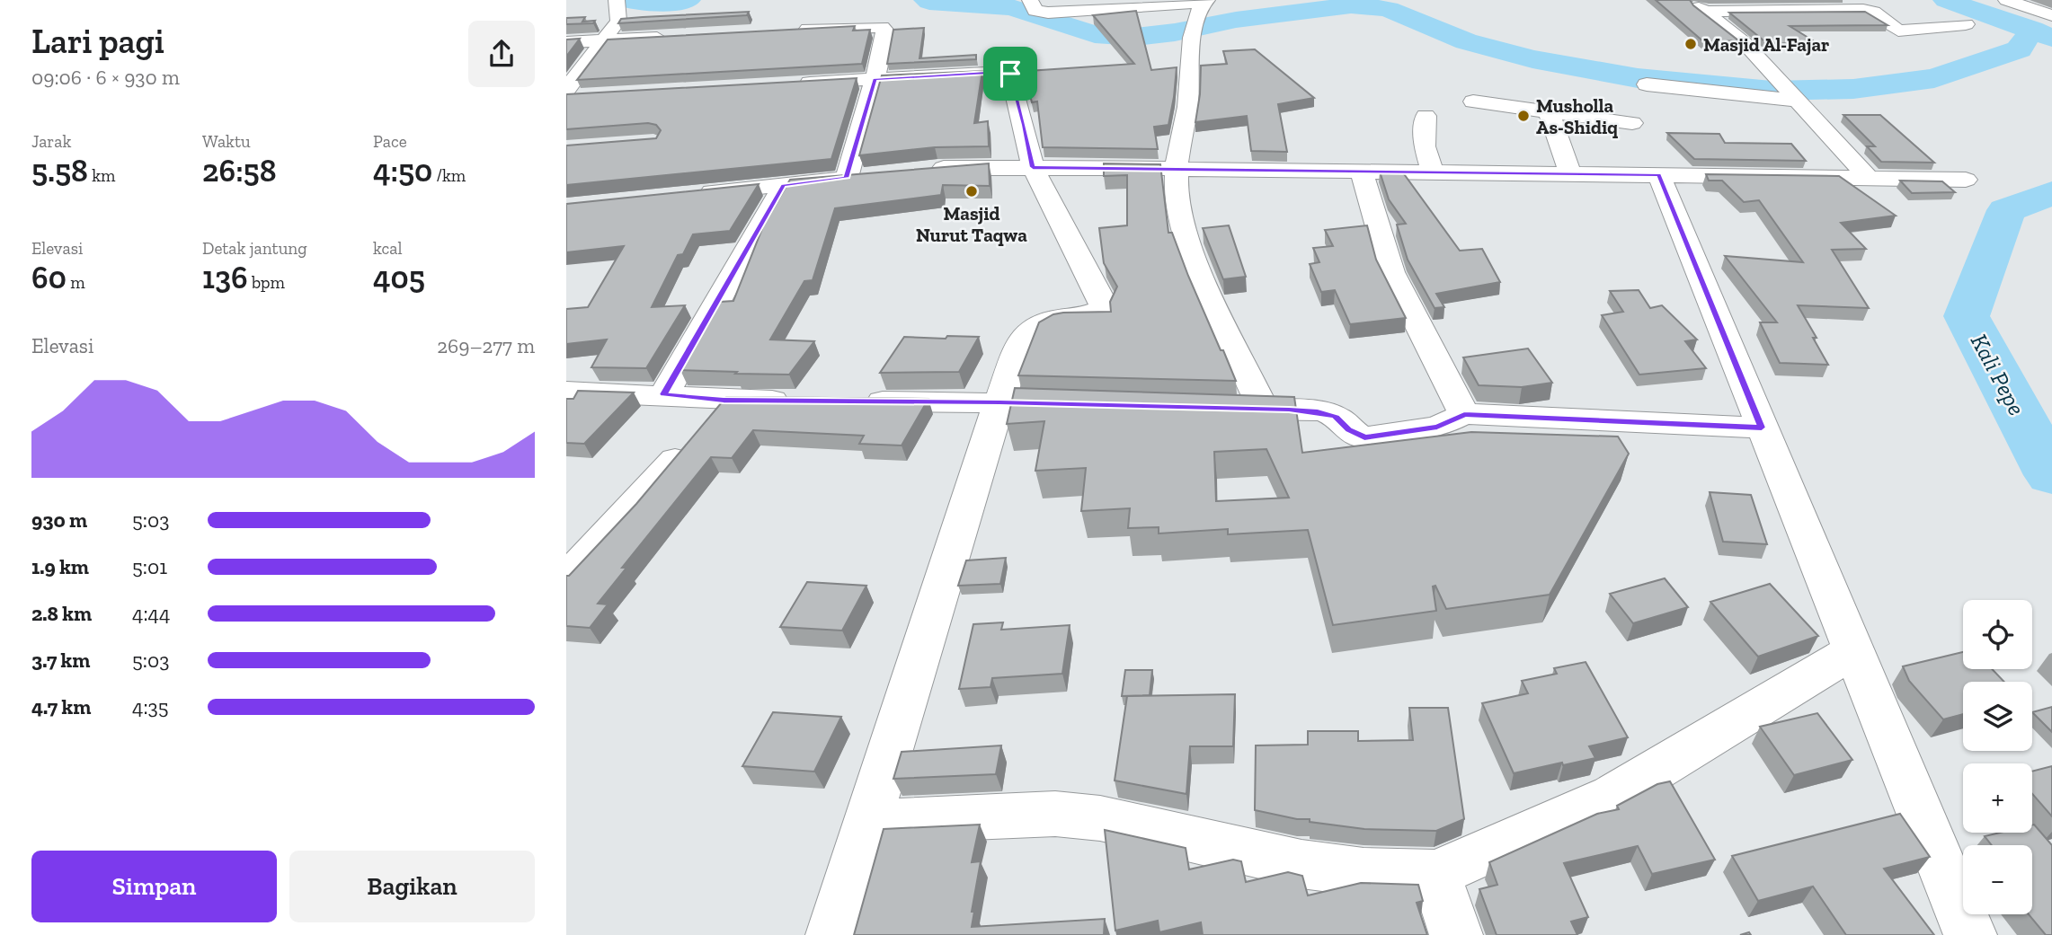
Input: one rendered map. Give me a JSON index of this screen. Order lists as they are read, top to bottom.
{
  "water": ["Kali Pepe"],
  "places": ["Masjid Al-Fajar", "Musholla As-Shidiq", "Masjid Nurut Taqwa"],
  "page": {
    "heading": ["Lari pagi", "09:06 · 6 × 930 m"],
    "stats": [
      ["Jarak", "5.58 km"],
      ["Waktu", "26:58"],
      ["Pace", "4:50 /km"],
      ["Elevasi", "60 m"],
      ["Detak jantung", "136 bpm"],
      ["kcal", "405"]
    ],
    "chart": ["Elevasi", "269–277 m"],
    "list": [
      {
        "name": "930 m",
        "note": "5:03"
      },
      {
        "name": "1.9 km",
        "note": "5:01"
      },
      {
        "name": "2.8 km",
        "note": "4:44"
      },
      {
        "name": "3.7 km",
        "note": "5:03"
      },
      {
        "name": "4.7 km",
        "note": "4:35"
      }
    ],
    "map_buttons": ["+", "−"],
    "buttons": ["Simpan", "Bagikan"]
  }
}
